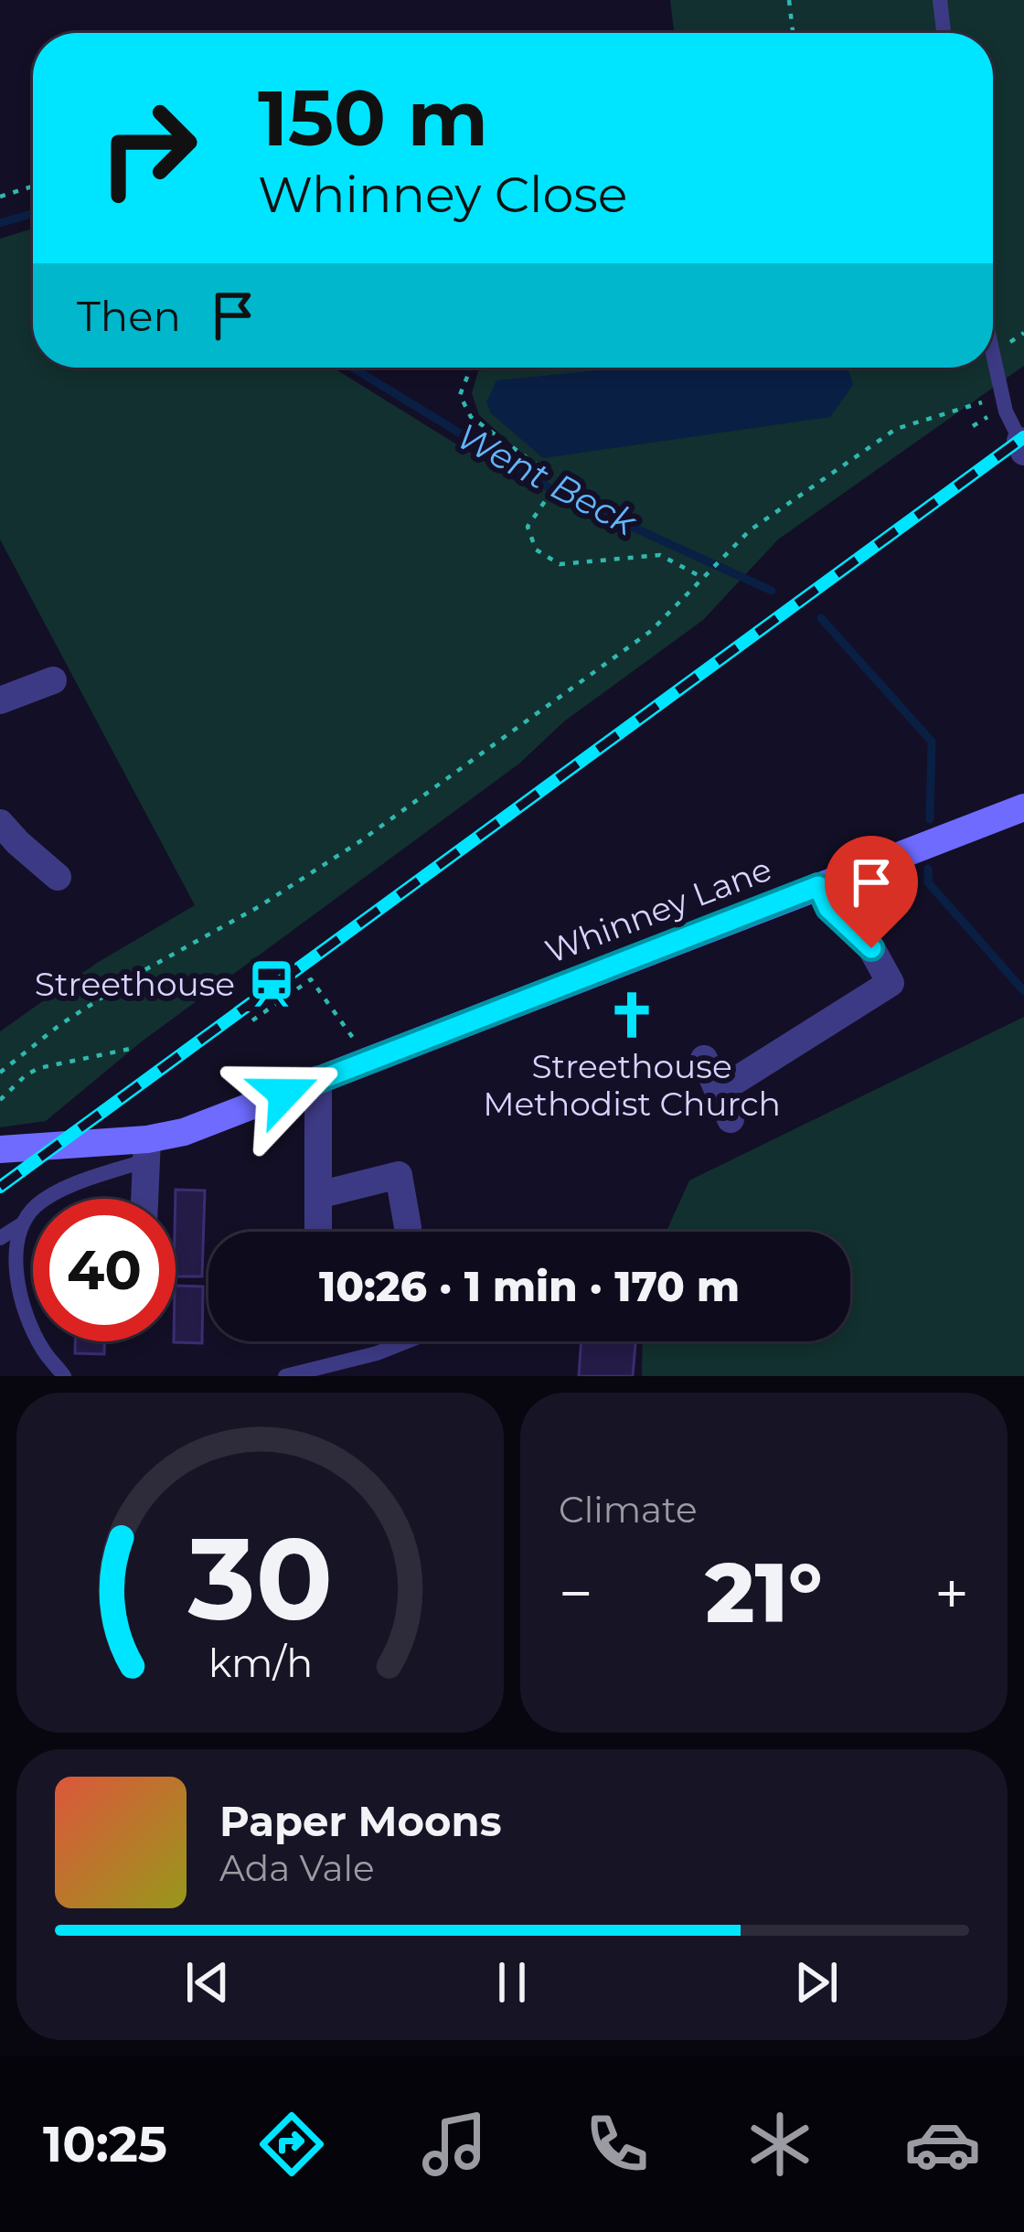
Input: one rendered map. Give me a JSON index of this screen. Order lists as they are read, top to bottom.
{
  "streets": {
    "street": ["Whinney Lane"]
  },
  "water": ["Went Beck"],
  "places": {
    "station": ["Streethouse"],
    "church": ["Streethouse Methodist Church"]
  },
  "page": {
    "turn": ["150 m", "Whinney Close"],
    "then": "Then",
    "limit": "40",
    "trip": "10:26 · 1 min · 170 m",
    "tile": "Climate",
    "heat": ["−", "21°", "+"],
    "song": ["Paper Moons", "Ada Vale"],
    "tabs": "10:25",
    "gauge": ["30", "km/h"]
  }
}
